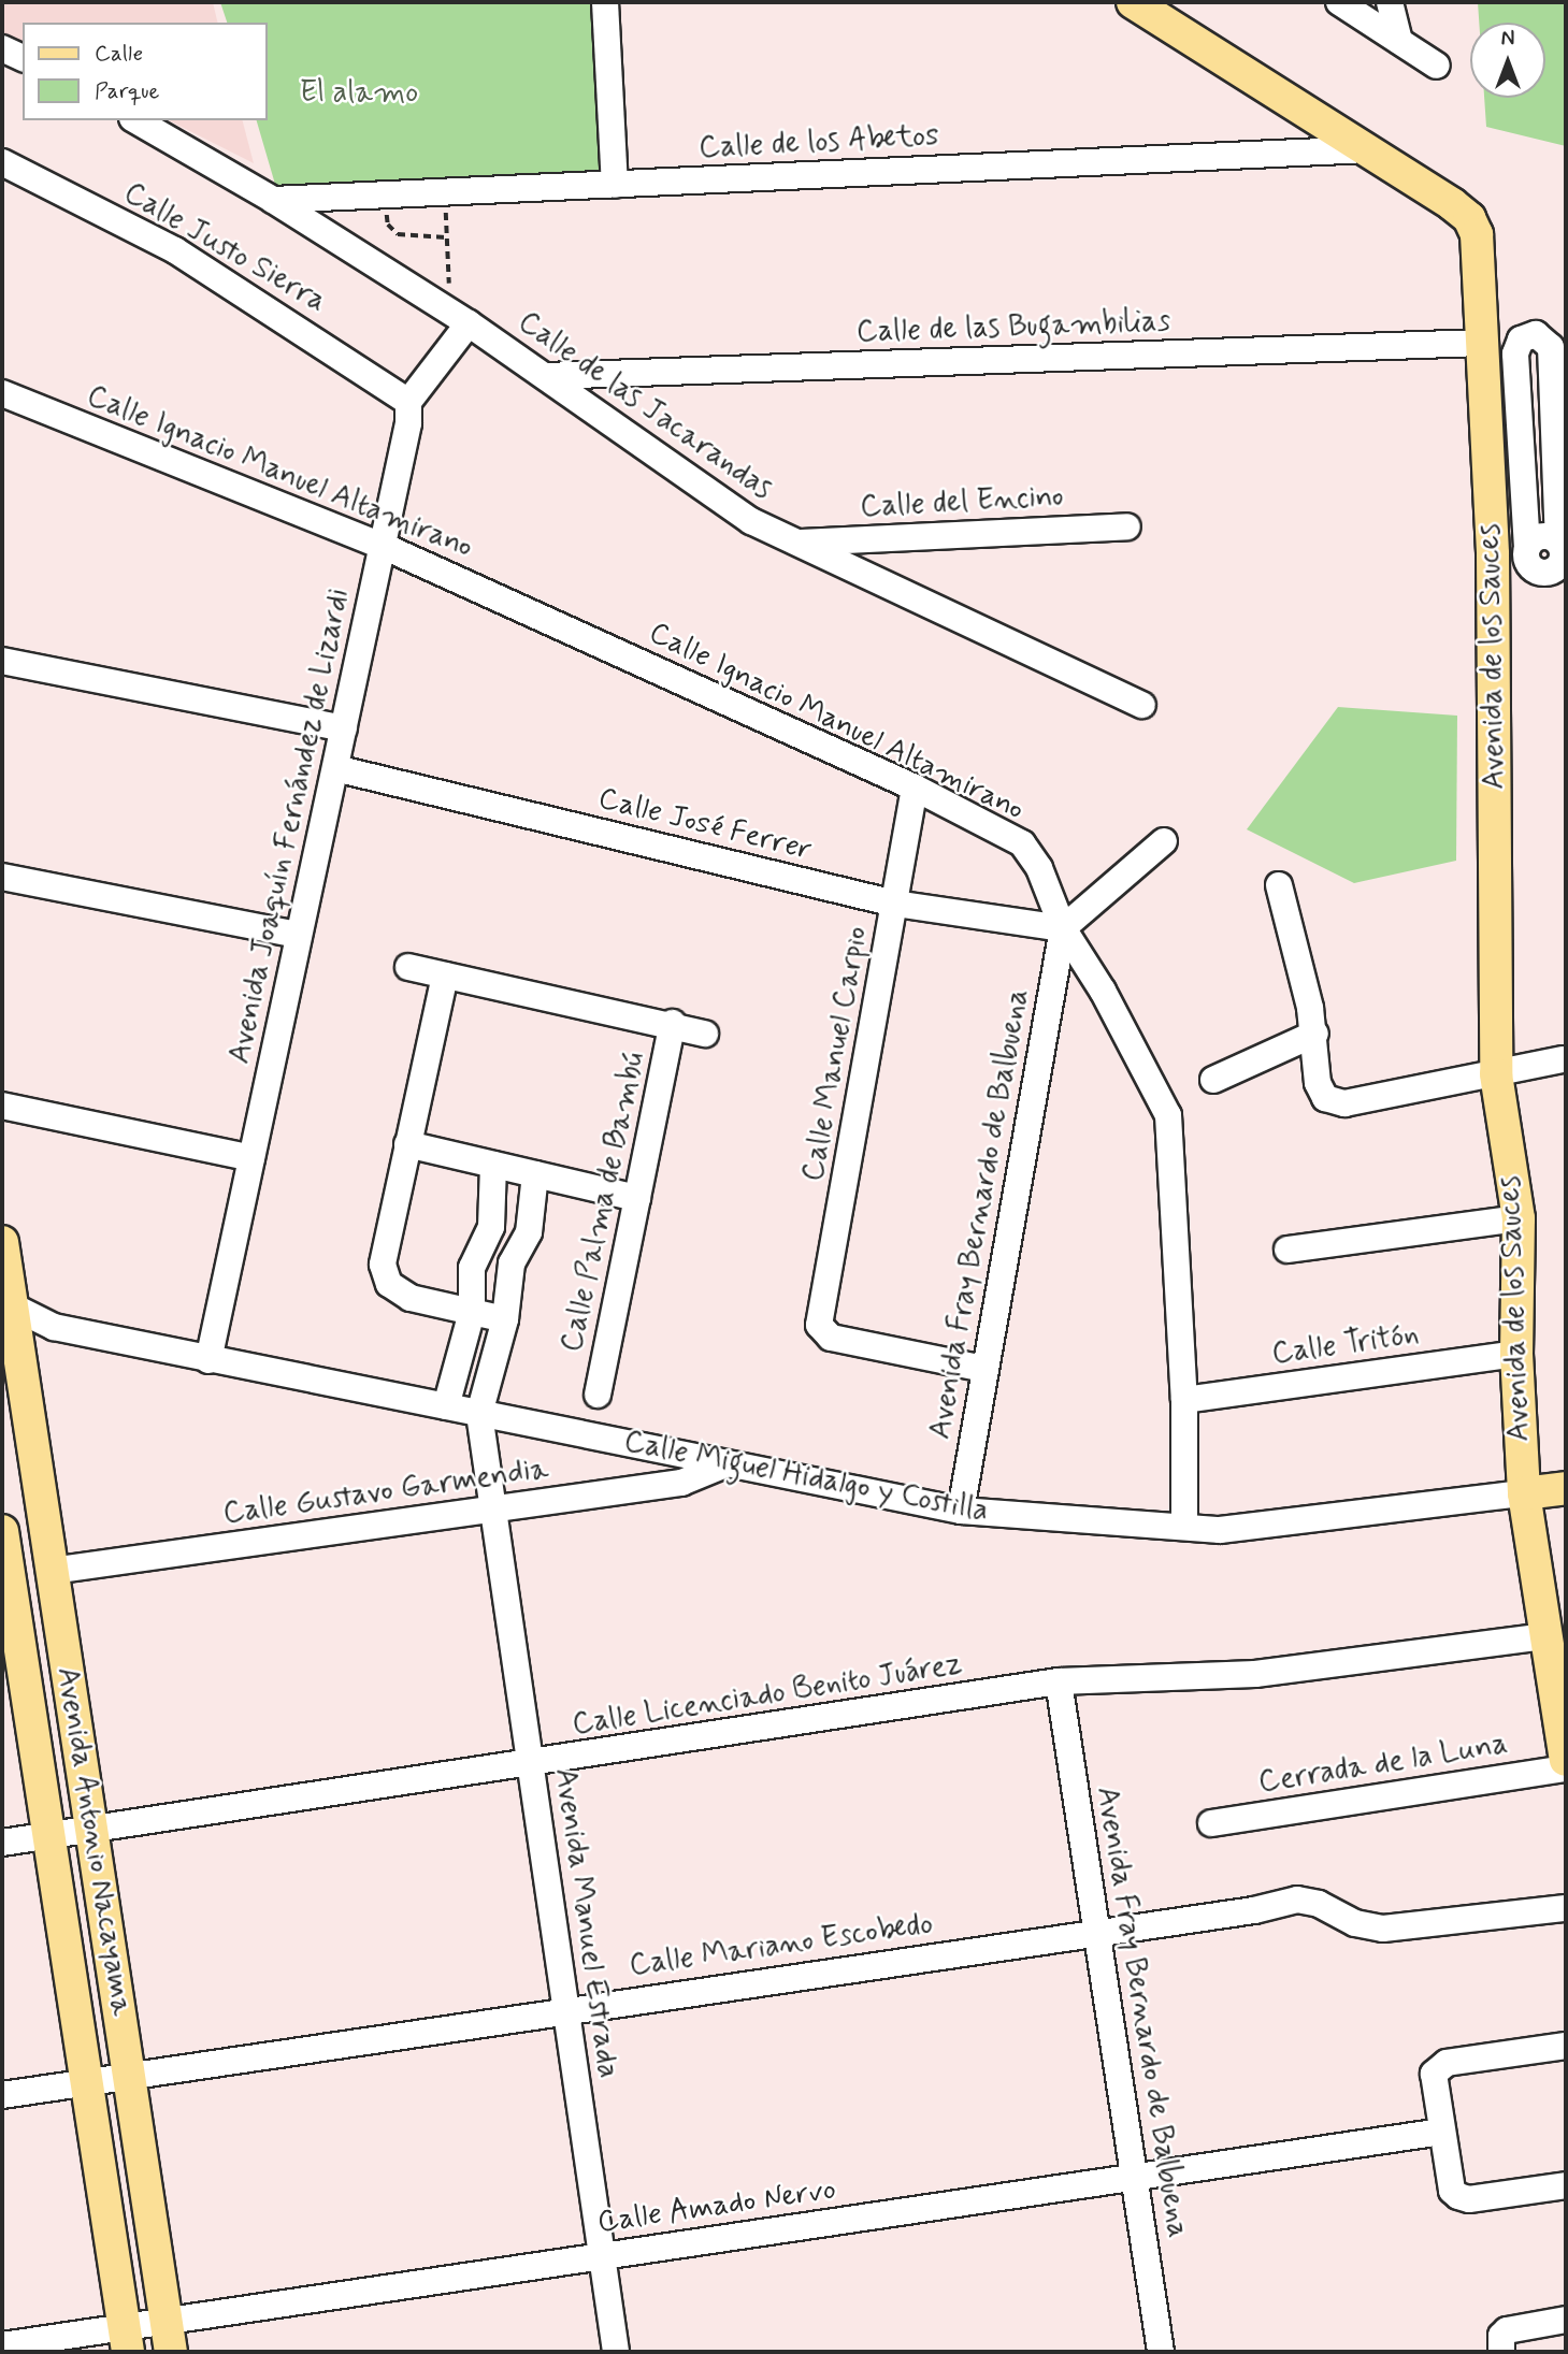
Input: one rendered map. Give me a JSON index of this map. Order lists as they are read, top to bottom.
{
  "streets": {
    "main road": ["Avenida de los Sauces", "Calle Miguel Hidalgo y Costilla", "Avenida Antonio Nacayama"],
    "street": [
      "Calle de los Abetos",
      "Calle Justo Sierra",
      "Calle de las Bugambilias",
      "Calle de las Jacarandas",
      "Calle Ignacio Manuel Altamirano",
      "Calle del Encino",
      "Calle José Ferrer",
      "Avenida Joaquín Fernández de Lizardi",
      "Calle Manuel Carpio",
      "Calle Palma de Bambú",
      "Avenida Fray Bernardo de Balbuena",
      "Calle Tritón",
      "Calle Gustavo Garmendia",
      "Calle Licenciado Benito Juárez",
      "Cerrada de la Luna",
      "Avenida Manuel Estrada",
      "Calle Mariano Escobedo",
      "Calle Amado Nervo"
    ]
  },
  "crossings": [
    ["Calle de los Abetos", "Calle de las Jacarandas"],
    ["Calle de los Abetos", "Avenida de los Sauces"],
    ["Calle Justo Sierra", "Avenida Joaquín Fernández de Lizardi"],
    ["Calle de las Bugambilias", "Calle de las Jacarandas"],
    ["Calle de las Bugambilias", "Avenida de los Sauces"],
    ["Calle de las Jacarandas", "Calle del Encino"],
    ["Calle Ignacio Manuel Altamirano", "Calle José Ferrer"],
    ["Calle Ignacio Manuel Altamirano", "Avenida Joaquín Fernández de Lizardi"],
    ["Calle Ignacio Manuel Altamirano", "Calle Manuel Carpio"],
    ["Calle Ignacio Manuel Altamirano", "Avenida Fray Bernardo de Balbuena"],
    ["Calle Ignacio Manuel Altamirano", "Calle Tritón"],
    ["Calle Ignacio Manuel Altamirano", "Calle Miguel Hidalgo y Costilla"],
    ["Avenida de los Sauces", "Calle Tritón"],
    ["Avenida de los Sauces", "Calle Miguel Hidalgo y Costilla"],
    ["Avenida de los Sauces", "Calle Licenciado Benito Juárez"],
    ["Calle José Ferrer", "Avenida Joaquín Fernández de Lizardi"],
    ["Calle José Ferrer", "Calle Manuel Carpio"],
    ["Calle José Ferrer", "Avenida Fray Bernardo de Balbuena"],
    ["Avenida Joaquín Fernández de Lizardi", "Calle Miguel Hidalgo y Costilla"],
    ["Calle Manuel Carpio", "Avenida Fray Bernardo de Balbuena"],
    ["Avenida Fray Bernardo de Balbuena", "Calle Miguel Hidalgo y Costilla"],
    ["Avenida Fray Bernardo de Balbuena", "Calle Licenciado Benito Juárez"],
    ["Avenida Fray Bernardo de Balbuena", "Calle Mariano Escobedo"],
    ["Avenida Fray Bernardo de Balbuena", "Calle Amado Nervo"],
    ["Calle Miguel Hidalgo y Costilla", "Calle Gustavo Garmendia"],
    ["Calle Miguel Hidalgo y Costilla", "Avenida Antonio Nacayama"],
    ["Calle Miguel Hidalgo y Costilla", "Avenida Manuel Estrada"],
    ["Calle Gustavo Garmendia", "Avenida Antonio Nacayama"],
    ["Calle Gustavo Garmendia", "Avenida Manuel Estrada"],
    ["Calle Licenciado Benito Juárez", "Avenida Antonio Nacayama"],
    ["Calle Licenciado Benito Juárez", "Avenida Manuel Estrada"],
    ["Avenida Antonio Nacayama", "Calle Mariano Escobedo"],
    ["Avenida Antonio Nacayama", "Calle Amado Nervo"],
    ["Avenida Manuel Estrada", "Calle Mariano Escobedo"],
    ["Avenida Manuel Estrada", "Calle Amado Nervo"]
  ],
  "parks": ["El alamo"],
  "legend": ["Calle", "Parque"],
  "north": "top"
}
